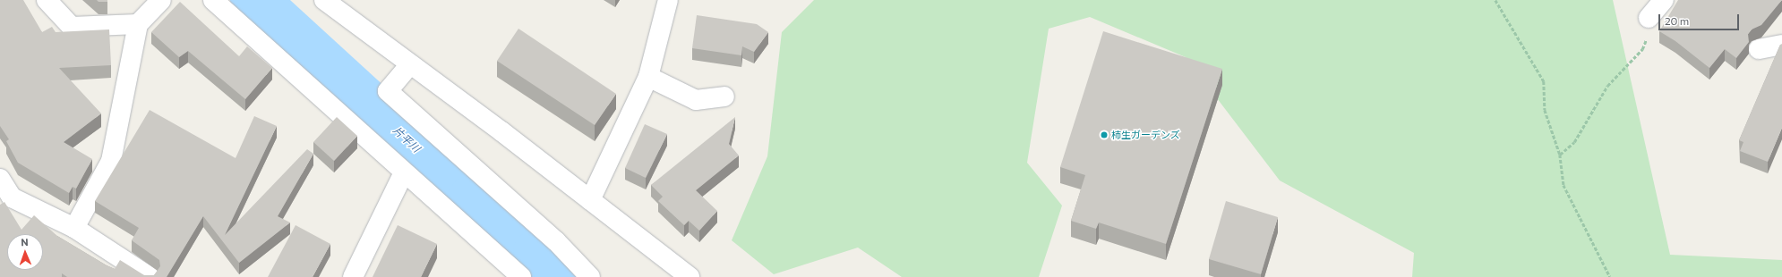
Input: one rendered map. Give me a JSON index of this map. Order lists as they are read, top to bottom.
{
  "water": ["片平川"],
  "places": ["柿生ガーデンズ"],
  "scale_bar": "20 m",
  "north": "top"
}
